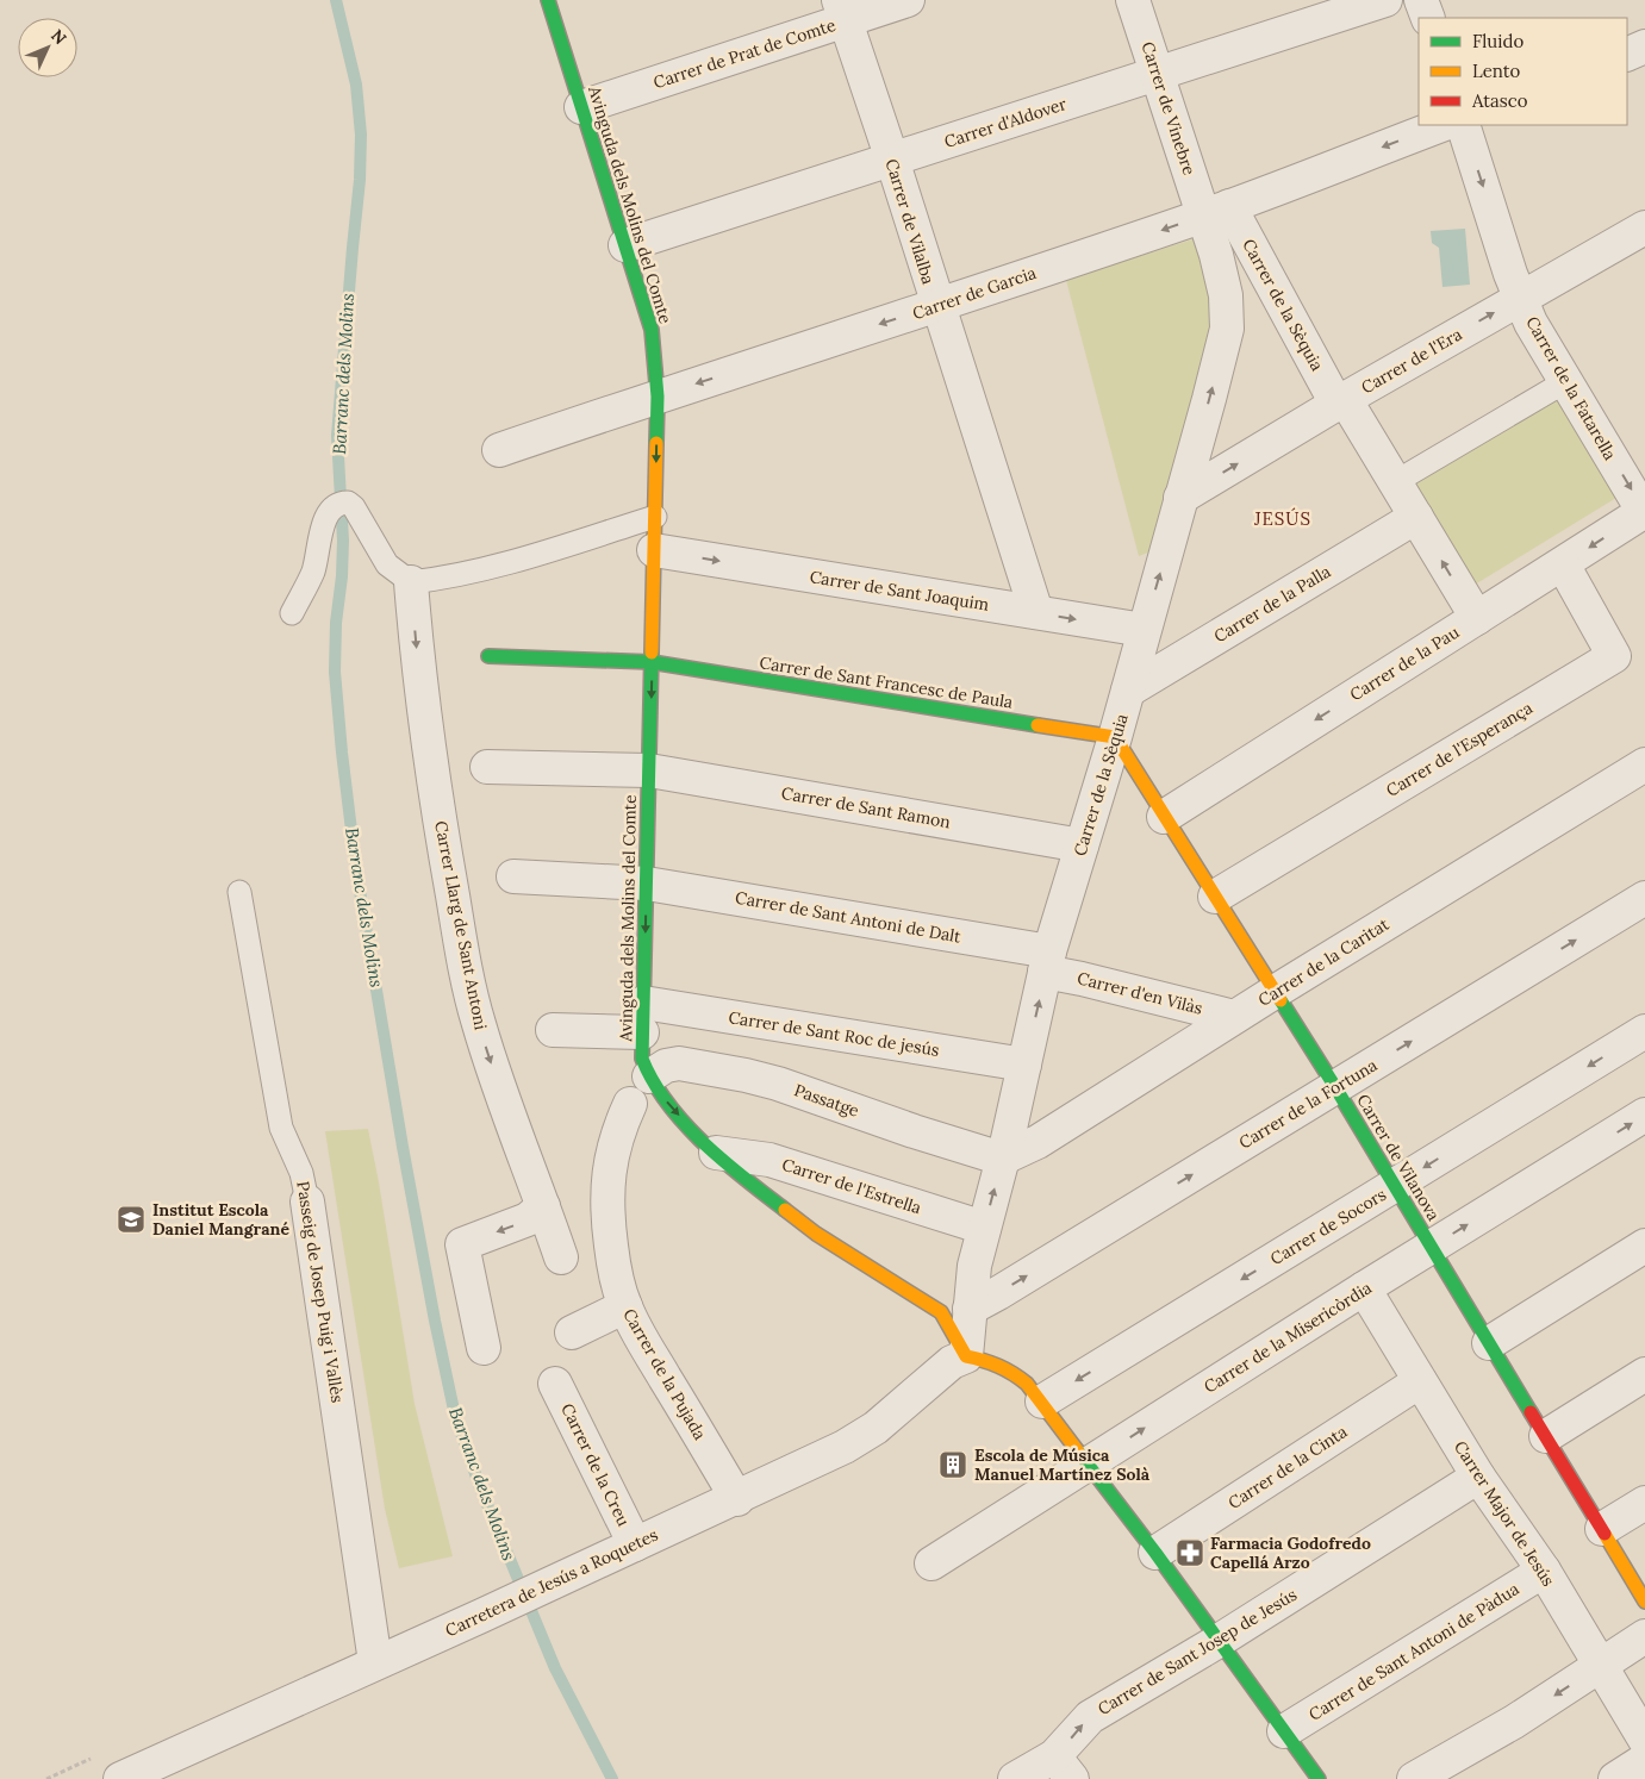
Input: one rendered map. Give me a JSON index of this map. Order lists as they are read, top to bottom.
{
  "streets": {
    "street": [
      "Carrer de Prat de Comte",
      "Carrer de Vinebre",
      "Carrer d'Aldover",
      "Avinguda dels Molins del Comte",
      "Carrer de Vilalba",
      "Carrer de Garcia",
      "Carrer de la Sèquia",
      "Carrer de l'Era",
      "Carrer de la Fatarella",
      "Carrer de Sant Joaquim",
      "Carrer de la Palla",
      "Carrer de la Pau",
      "Carrer de Sant Francesc de Paula",
      "Carrer de l'Esperança",
      "Carrer de Sant Ramon",
      "Carrer de Sant Antoni de Dalt",
      "Carrer Llarg de Sant Antoni",
      "Carrer de la Caritat",
      "Carrer d'en Vilàs",
      "Carrer de Sant Roc de jesús",
      "Passatge",
      "Carrer de la Fortuna",
      "Carrer de Vilanova",
      "Carrer de l'Estrella",
      "Carrer de Socors",
      "Passeig de Josep Puig i Vallès",
      "Carrer de la Misericòrdia",
      "Carrer de la Pujada",
      "Carrer de la Creu",
      "Carrer de la Cinta",
      "Carrer Major de Jesús",
      "Carretera de Jesús a Roquetes",
      "Carrer de Sant Josep de Jesús",
      "Carrer de Sant Antoni de Pàdua"
    ]
  },
  "crossings": [
    ["Carrer de Prat de Comte", "Avinguda dels Molins del Comte"],
    ["Carrer de Prat de Comte", "Carrer de Vilalba"],
    ["Carrer de Vinebre", "Carrer d'Aldover"],
    ["Carrer de Vinebre", "Carrer de Garcia"],
    ["Carrer de Vinebre", "Carrer de la Sèquia"],
    ["Carrer d'Aldover", "Avinguda dels Molins del Comte"],
    ["Carrer d'Aldover", "Carrer de Vilalba"],
    ["Avinguda dels Molins del Comte", "Carrer de Garcia"],
    ["Avinguda dels Molins del Comte", "Carrer de la Sèquia"],
    ["Avinguda dels Molins del Comte", "Carrer de Sant Joaquim"],
    ["Avinguda dels Molins del Comte", "Carrer de Sant Francesc de Paula"],
    ["Avinguda dels Molins del Comte", "Carrer de Sant Ramon"],
    ["Avinguda dels Molins del Comte", "Carrer de Sant Antoni de Dalt"],
    ["Avinguda dels Molins del Comte", "Carrer de Sant Roc de jesús"],
    ["Avinguda dels Molins del Comte", "Passatge"],
    ["Avinguda dels Molins del Comte", "Carrer de l'Estrella"],
    ["Avinguda dels Molins del Comte", "Carretera de Jesús a Roquetes"],
    ["Carrer de Vilalba", "Carrer de Garcia"],
    ["Carrer de Vilalba", "Carrer de Sant Joaquim"],
    ["Carrer de Garcia", "Carrer de la Sèquia"],
    ["Carrer de la Sèquia", "Carrer de l'Era"],
    ["Carrer de la Sèquia", "Carrer de Sant Joaquim"],
    ["Carrer de la Sèquia", "Carrer de la Palla"],
    ["Carrer de la Sèquia", "Carrer de la Pau"],
    ["Carrer de la Sèquia", "Carrer de Sant Francesc de Paula"],
    ["Carrer de la Sèquia", "Carrer de Sant Ramon"],
    ["Carrer de la Sèquia", "Carrer de Sant Antoni de Dalt"],
    ["Carrer de la Sèquia", "Carrer de la Caritat"],
    ["Carrer de la Sèquia", "Carrer d'en Vilàs"],
    ["Carrer de la Sèquia", "Carrer de Sant Roc de jesús"],
    ["Carrer de la Sèquia", "Passatge"],
    ["Carrer de la Sèquia", "Carrer de la Fortuna"],
    ["Carrer de la Sèquia", "Carrer de Vilanova"],
    ["Carrer de la Sèquia", "Carrer de l'Estrella"],
    ["Carrer de la Sèquia", "Carretera de Jesús a Roquetes"],
    ["Carrer de l'Era", "Carrer de la Fatarella"],
    ["Carrer de la Fatarella", "Carrer de la Pau"],
    ["Carrer de la Pau", "Carrer de l'Esperança"],
    ["Carrer de la Pau", "Carrer de Vilanova"],
    ["Carrer de Sant Francesc de Paula", "Carrer de Vilanova"],
    ["Carrer de l'Esperança", "Carrer de Vilanova"],
    ["Carrer de Sant Antoni de Dalt", "Carrer d'en Vilàs"],
    ["Carrer de la Caritat", "Carrer d'en Vilàs"],
    ["Carrer de la Caritat", "Passatge"],
    ["Carrer de la Caritat", "Carrer de Vilanova"],
    ["Carrer de la Fortuna", "Carrer de Vilanova"],
    ["Carrer de Vilanova", "Carrer de Socors"],
    ["Carrer de Vilanova", "Carrer de la Misericòrdia"],
    ["Passeig de Josep Puig i Vallès", "Carretera de Jesús a Roquetes"],
    ["Carrer de la Misericòrdia", "Carrer Major de Jesús"],
    ["Carrer de la Pujada", "Carretera de Jesús a Roquetes"],
    ["Carrer de la Creu", "Carretera de Jesús a Roquetes"],
    ["Carrer de la Cinta", "Carrer Major de Jesús"],
    ["Carrer Major de Jesús", "Carrer de Sant Josep de Jesús"],
    ["Carrer Major de Jesús", "Carrer de Sant Antoni de Pàdua"]
  ],
  "one_way": [
    "Carrer de Garcia",
    "Carrer de la Sèquia",
    "Carrer de l'Era",
    "Carrer de la Fatarella",
    "Carrer de Sant Joaquim",
    "Carrer de la Pau",
    "Carrer Llarg de Sant Antoni",
    "Carrer de la Fortuna",
    "Carrer de Sant Josep de Jesús"
  ],
  "districts": ["JESÚS"],
  "water": ["Barranc dels Molins"],
  "places": {
    "school or university": ["Institut Escola Daniel Mangrané"],
    "building": ["Escola de Música Manuel Martínez Solà"],
    "pharmacy": ["Farmacia Godofredo Capellá Arzo"]
  },
  "legend": ["Fluido", "Lento", "Atasco"],
  "north": "top right"
}
